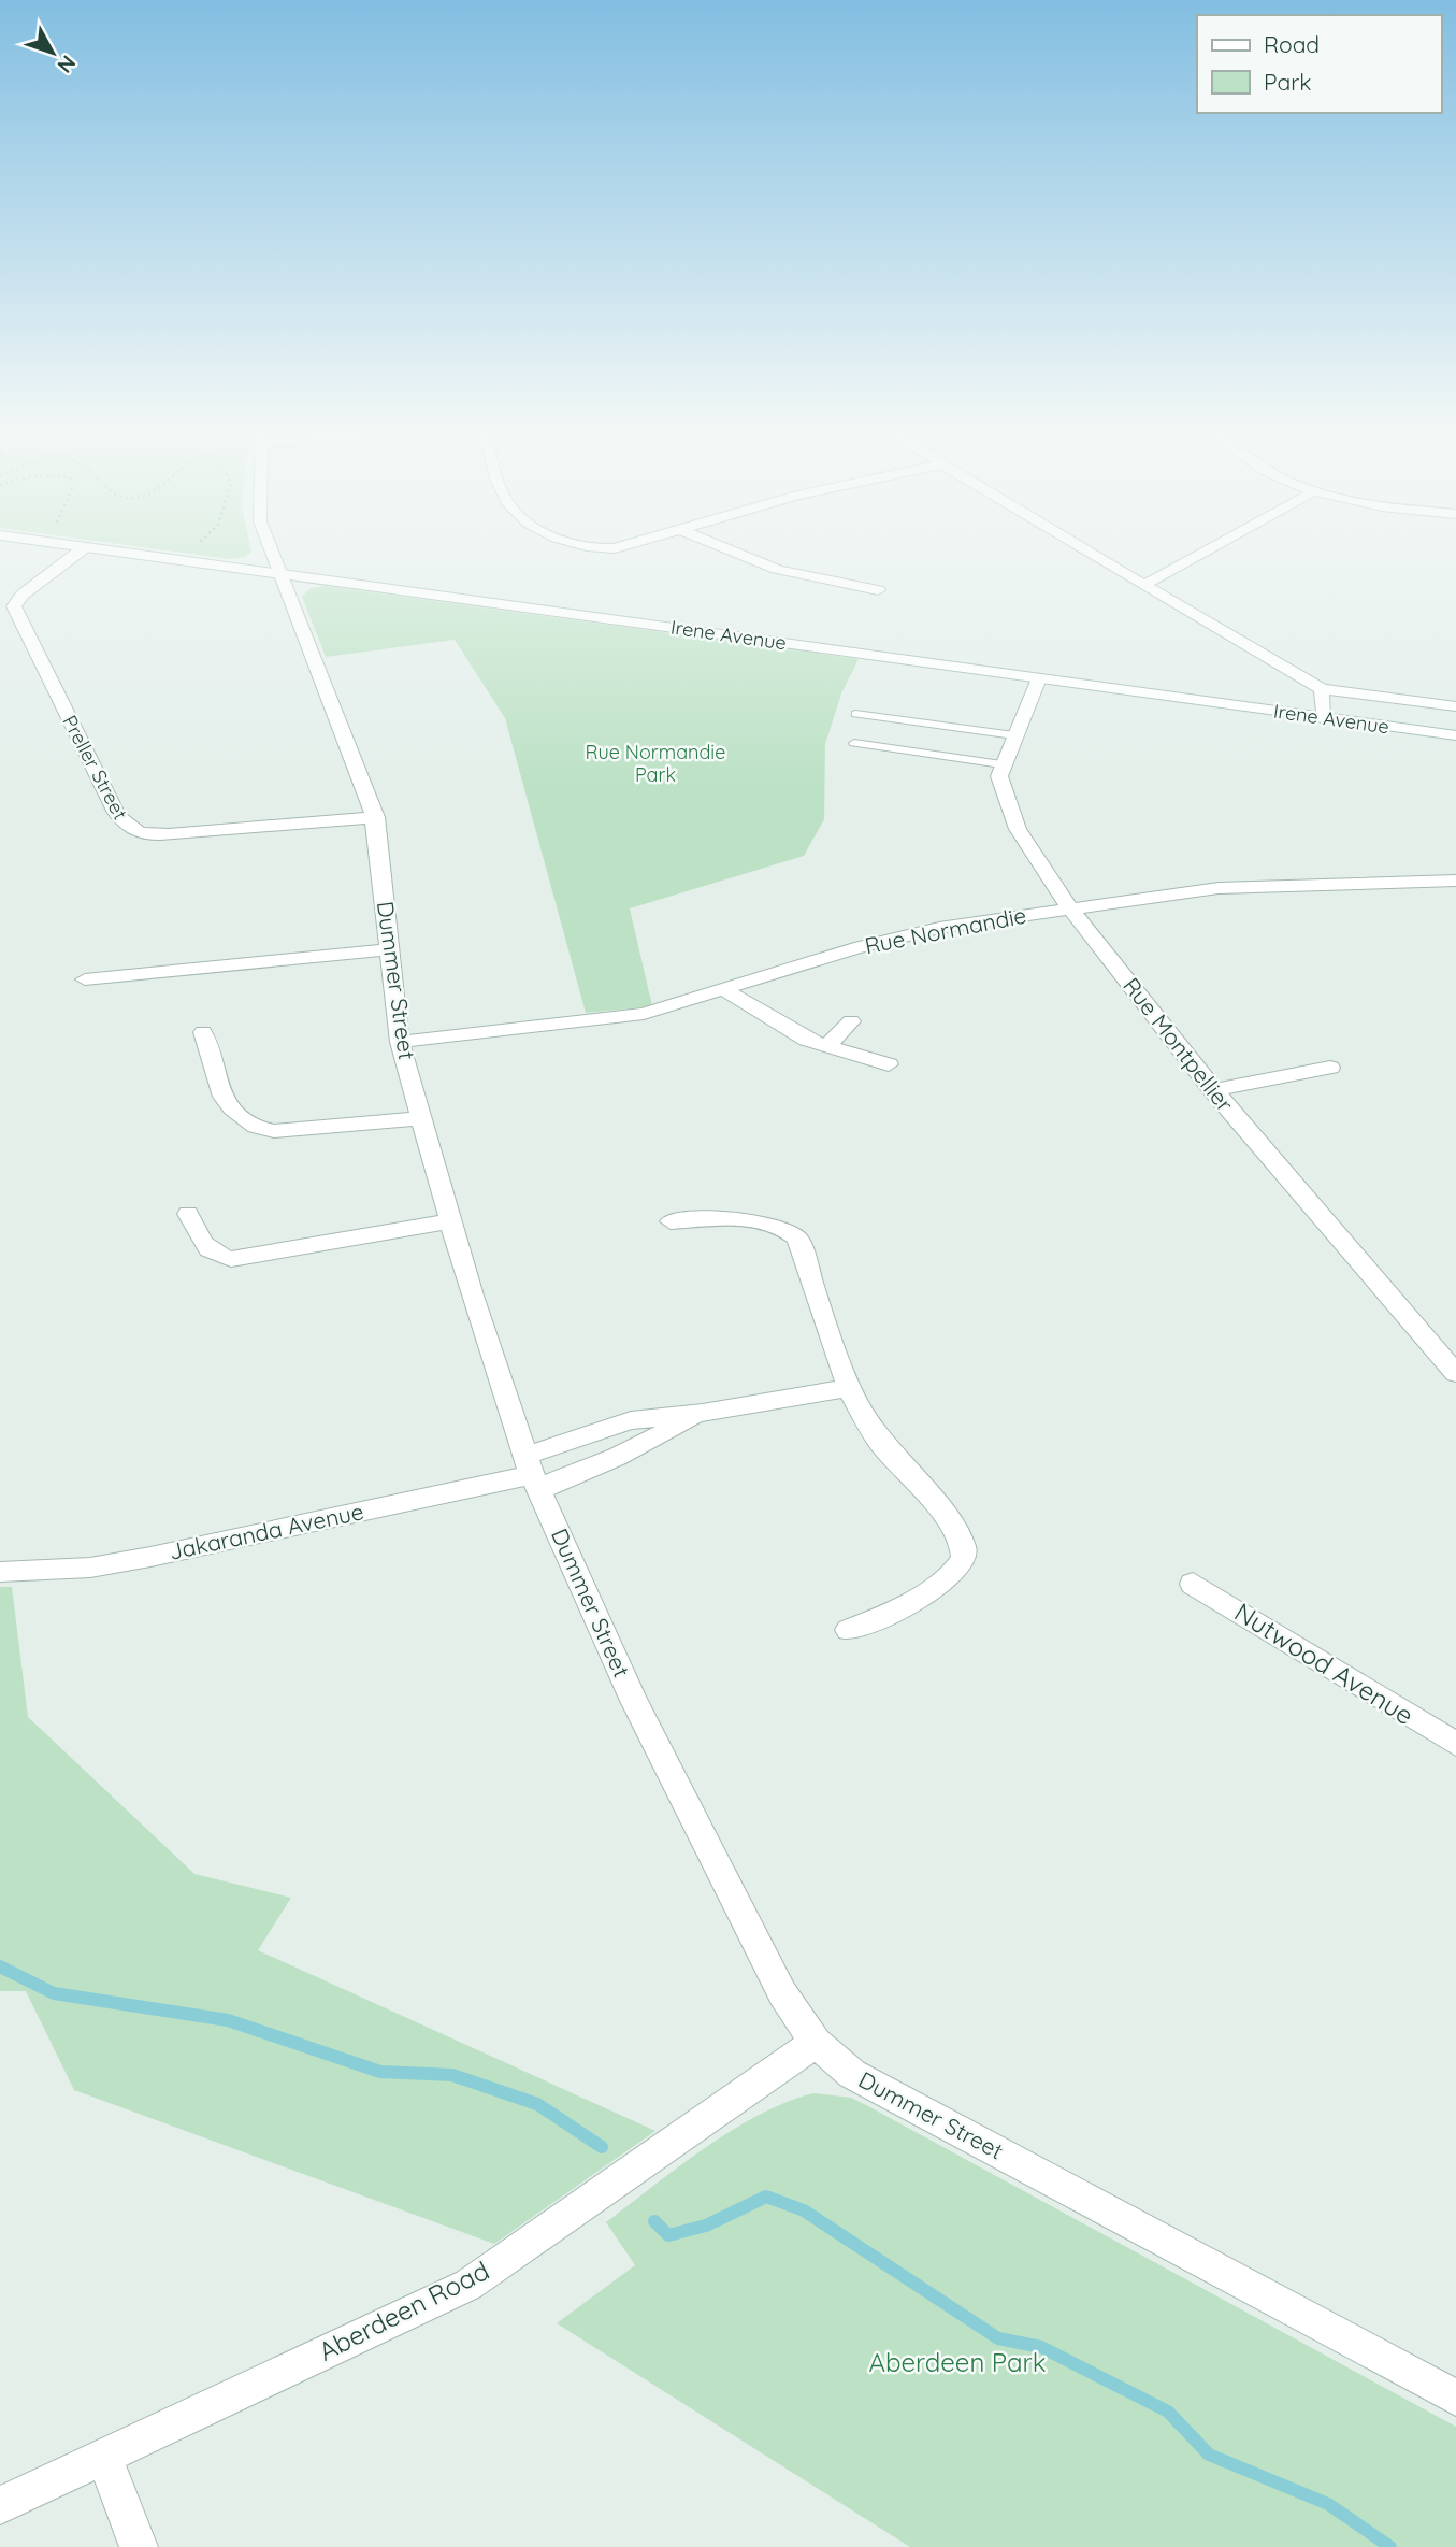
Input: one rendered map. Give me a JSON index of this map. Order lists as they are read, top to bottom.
{
  "streets": {
    "street": [
      "Irene Avenue",
      "Preller Street",
      "Rue Normandie",
      "Dummer Street",
      "Rue Montpellier",
      "Jakaranda Avenue",
      "Nutwood Avenue",
      "Aberdeen Road"
    ]
  },
  "crossings": [
    ["Irene Avenue", "Dummer Street"],
    ["Preller Street", "Dummer Street"],
    ["Rue Normandie", "Dummer Street"],
    ["Rue Normandie", "Rue Montpellier"],
    ["Dummer Street", "Jakaranda Avenue"],
    ["Dummer Street", "Aberdeen Road"]
  ],
  "parks": ["Rue Normandie Park", "Aberdeen Park"],
  "legend": ["Road", "Park"],
  "north": "bottom right"
}
